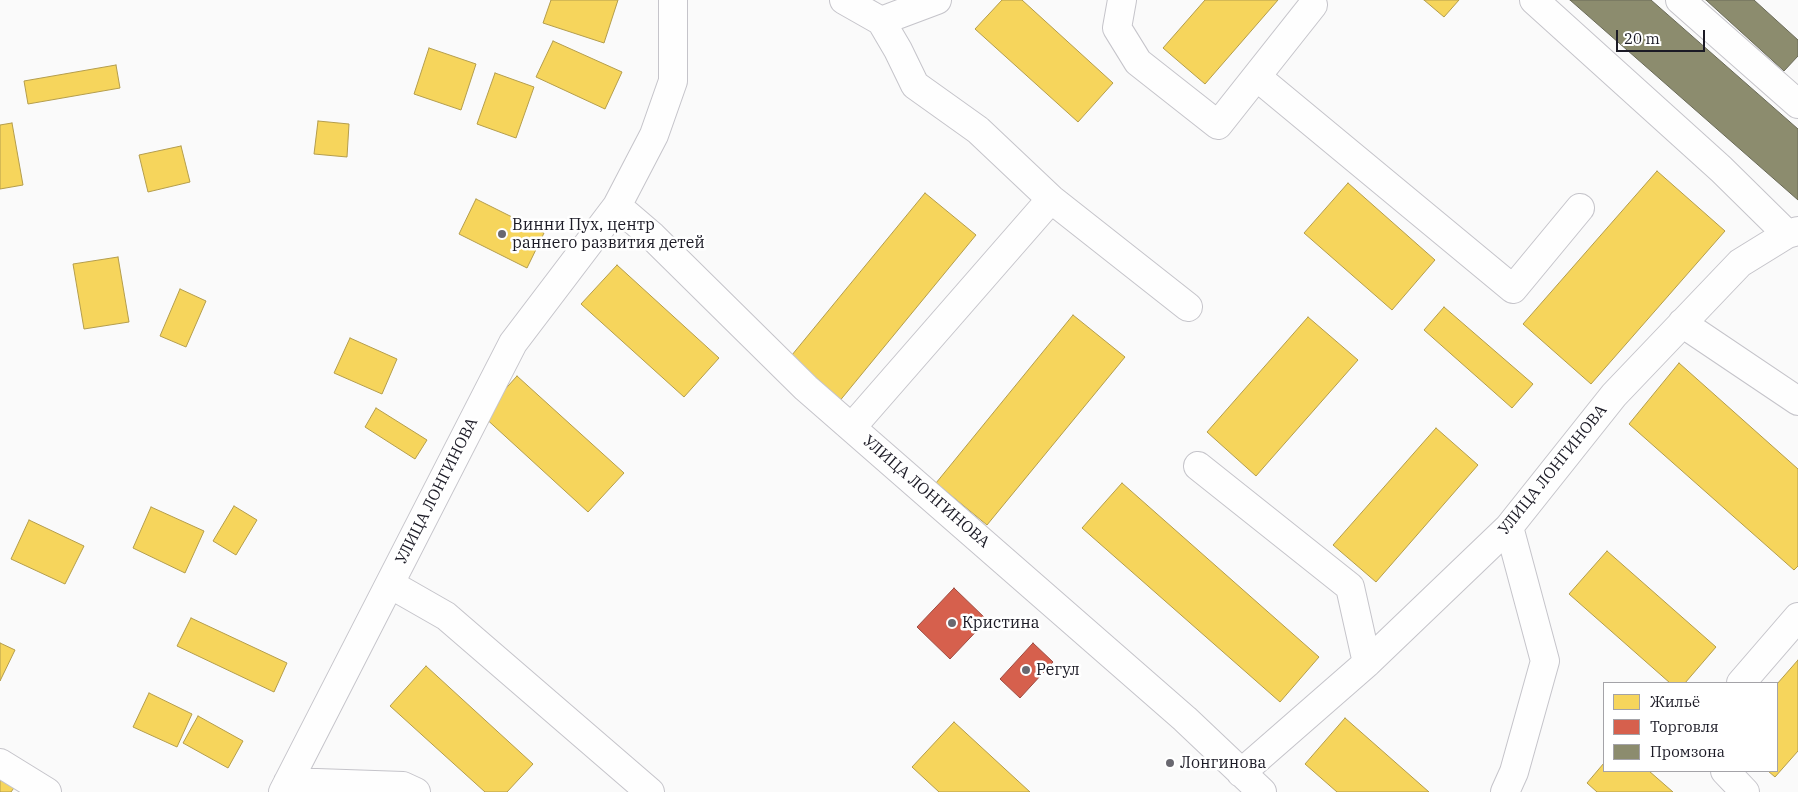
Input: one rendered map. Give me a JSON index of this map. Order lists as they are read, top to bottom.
{
  "streets": {
    "street": ["УЛИЦА ЛОНГИНОВА"]
  },
  "places": [
    "Винни Пух, центр раннего развития детей",
    "Кристина",
    "Регул",
    "Лонгинова"
  ],
  "legend": ["Жильё", "Торговля", "Промзона"],
  "scale_bar": "20 m"
}
